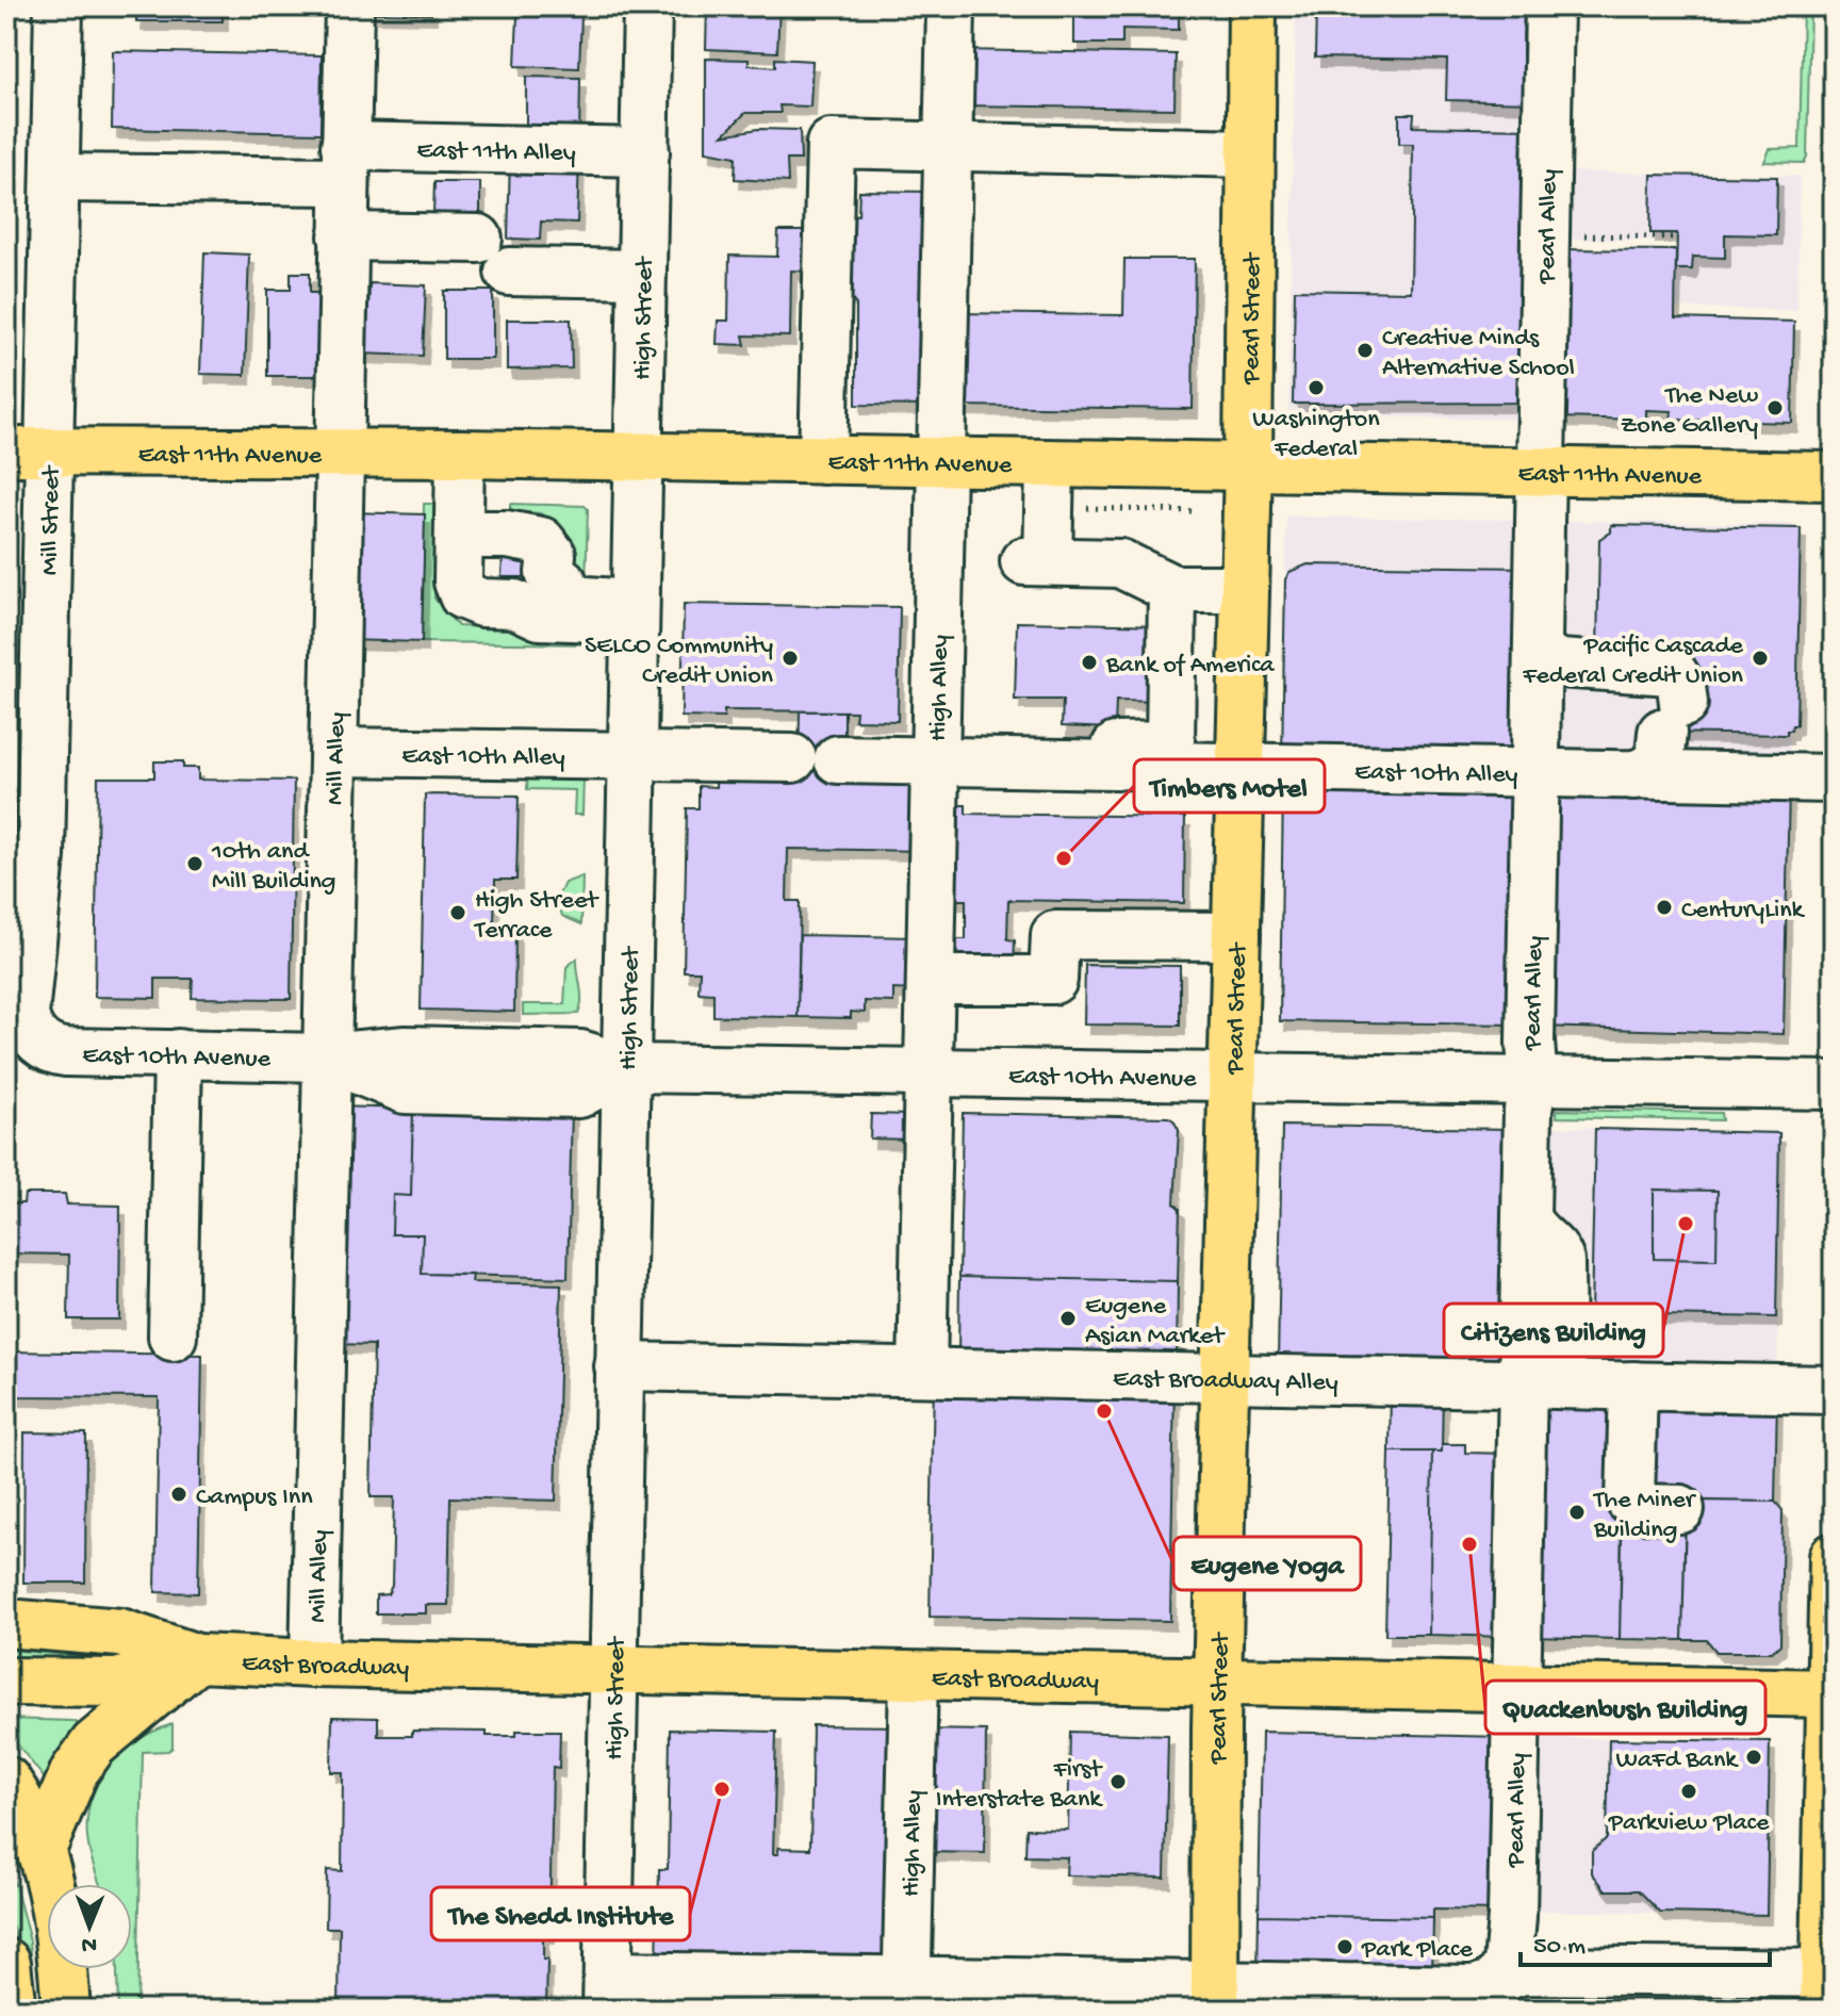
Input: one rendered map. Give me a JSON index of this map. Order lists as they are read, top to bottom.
{
  "streets": {
    "main road": ["Pearl Street", "East 11th Avenue", "East Broadway"],
    "street": [
      "East 11th Alley",
      "Pearl Alley",
      "High Street",
      "Mill Street",
      "High Alley",
      "East 10th Alley",
      "Mill Alley",
      "East 10th Avenue",
      "East Broadway Alley"
    ]
  },
  "crossings": [
    ["East 11th Alley", "High Street"],
    ["East 11th Alley", "Mill Street"],
    ["East 11th Alley", "Mill Alley"],
    ["Pearl Alley", "East 11th Avenue"],
    ["Pearl Alley", "East 10th Alley"],
    ["Pearl Alley", "East 10th Avenue"],
    ["Pearl Alley", "East Broadway Alley"],
    ["Pearl Alley", "East Broadway"],
    ["High Street", "East 11th Avenue"],
    ["High Street", "East 10th Alley"],
    ["High Street", "East 10th Avenue"],
    ["High Street", "East Broadway Alley"],
    ["High Street", "East Broadway"],
    ["Pearl Street", "East 11th Avenue"],
    ["Pearl Street", "East 10th Alley"],
    ["Pearl Street", "East 10th Avenue"],
    ["Pearl Street", "East Broadway Alley"],
    ["Pearl Street", "East Broadway"],
    ["East 11th Avenue", "Mill Street"],
    ["East 11th Avenue", "High Alley"],
    ["East 11th Avenue", "Mill Alley"],
    ["Mill Street", "East 10th Avenue"],
    ["High Alley", "East 10th Alley"],
    ["High Alley", "East 10th Avenue"],
    ["High Alley", "East Broadway Alley"],
    ["High Alley", "East Broadway"],
    ["East 10th Alley", "Mill Alley"],
    ["Mill Alley", "East 10th Avenue"],
    ["Mill Alley", "East Broadway"]
  ],
  "places": [
    "Creative Minds Alternative School",
    "Washington Federal",
    "The New Zone Gallery",
    "SELCO Community Credit Union",
    "Pacific Cascade Federal Credit Union",
    "Bank of America",
    "Timbers Motel",
    "10th and Mill Building",
    "CenturyLink",
    "High Street Terrace",
    "Citizens Building",
    "Eugene Asian Market",
    "Eugene Yoga",
    "Campus Inn",
    "The Miner Building",
    "Quackenbush Building",
    "WaFd Bank",
    "First Interstate Bank",
    "The Shedd Institute",
    "Parkview Place",
    "Park Place"
  ],
  "scale_bar": "50 m",
  "north": "bottom"
}
